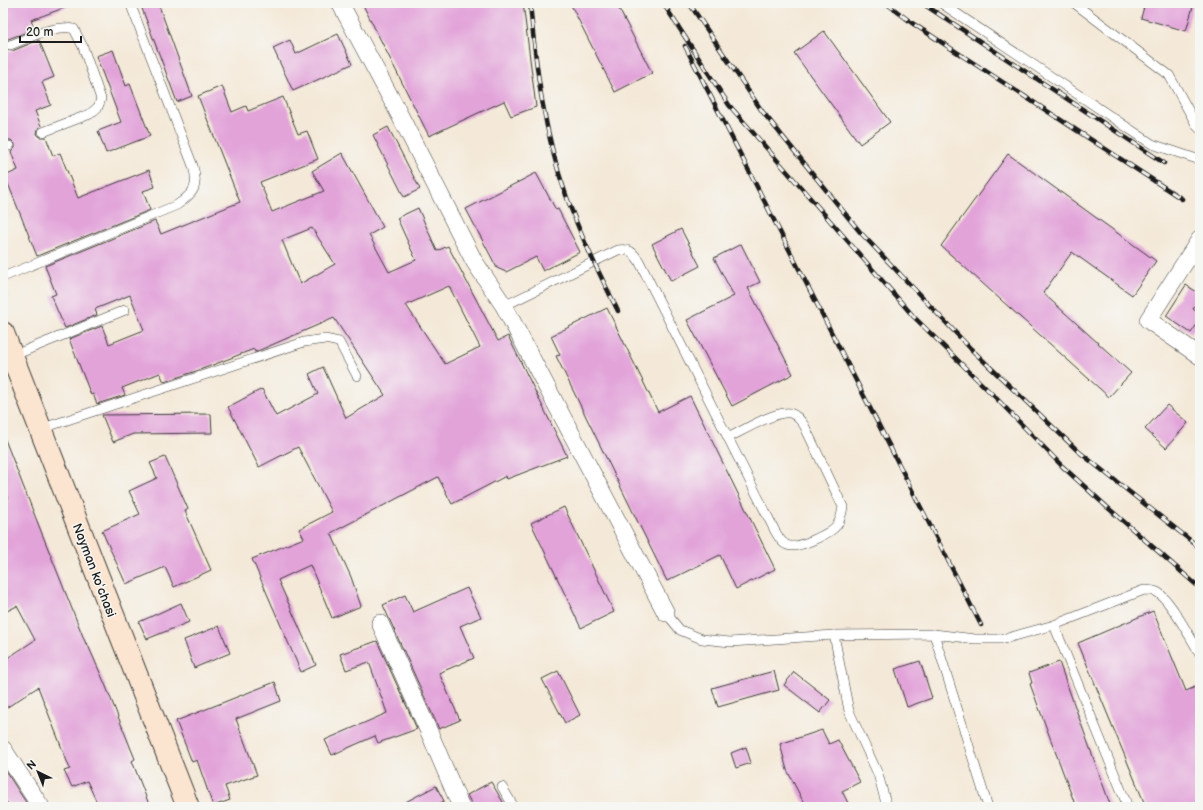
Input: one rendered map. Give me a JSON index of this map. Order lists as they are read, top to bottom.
{
  "streets": {
    "main road": ["Nayman koʻchasi"]
  },
  "scale_bar": "20 m",
  "north": "top left"
}
